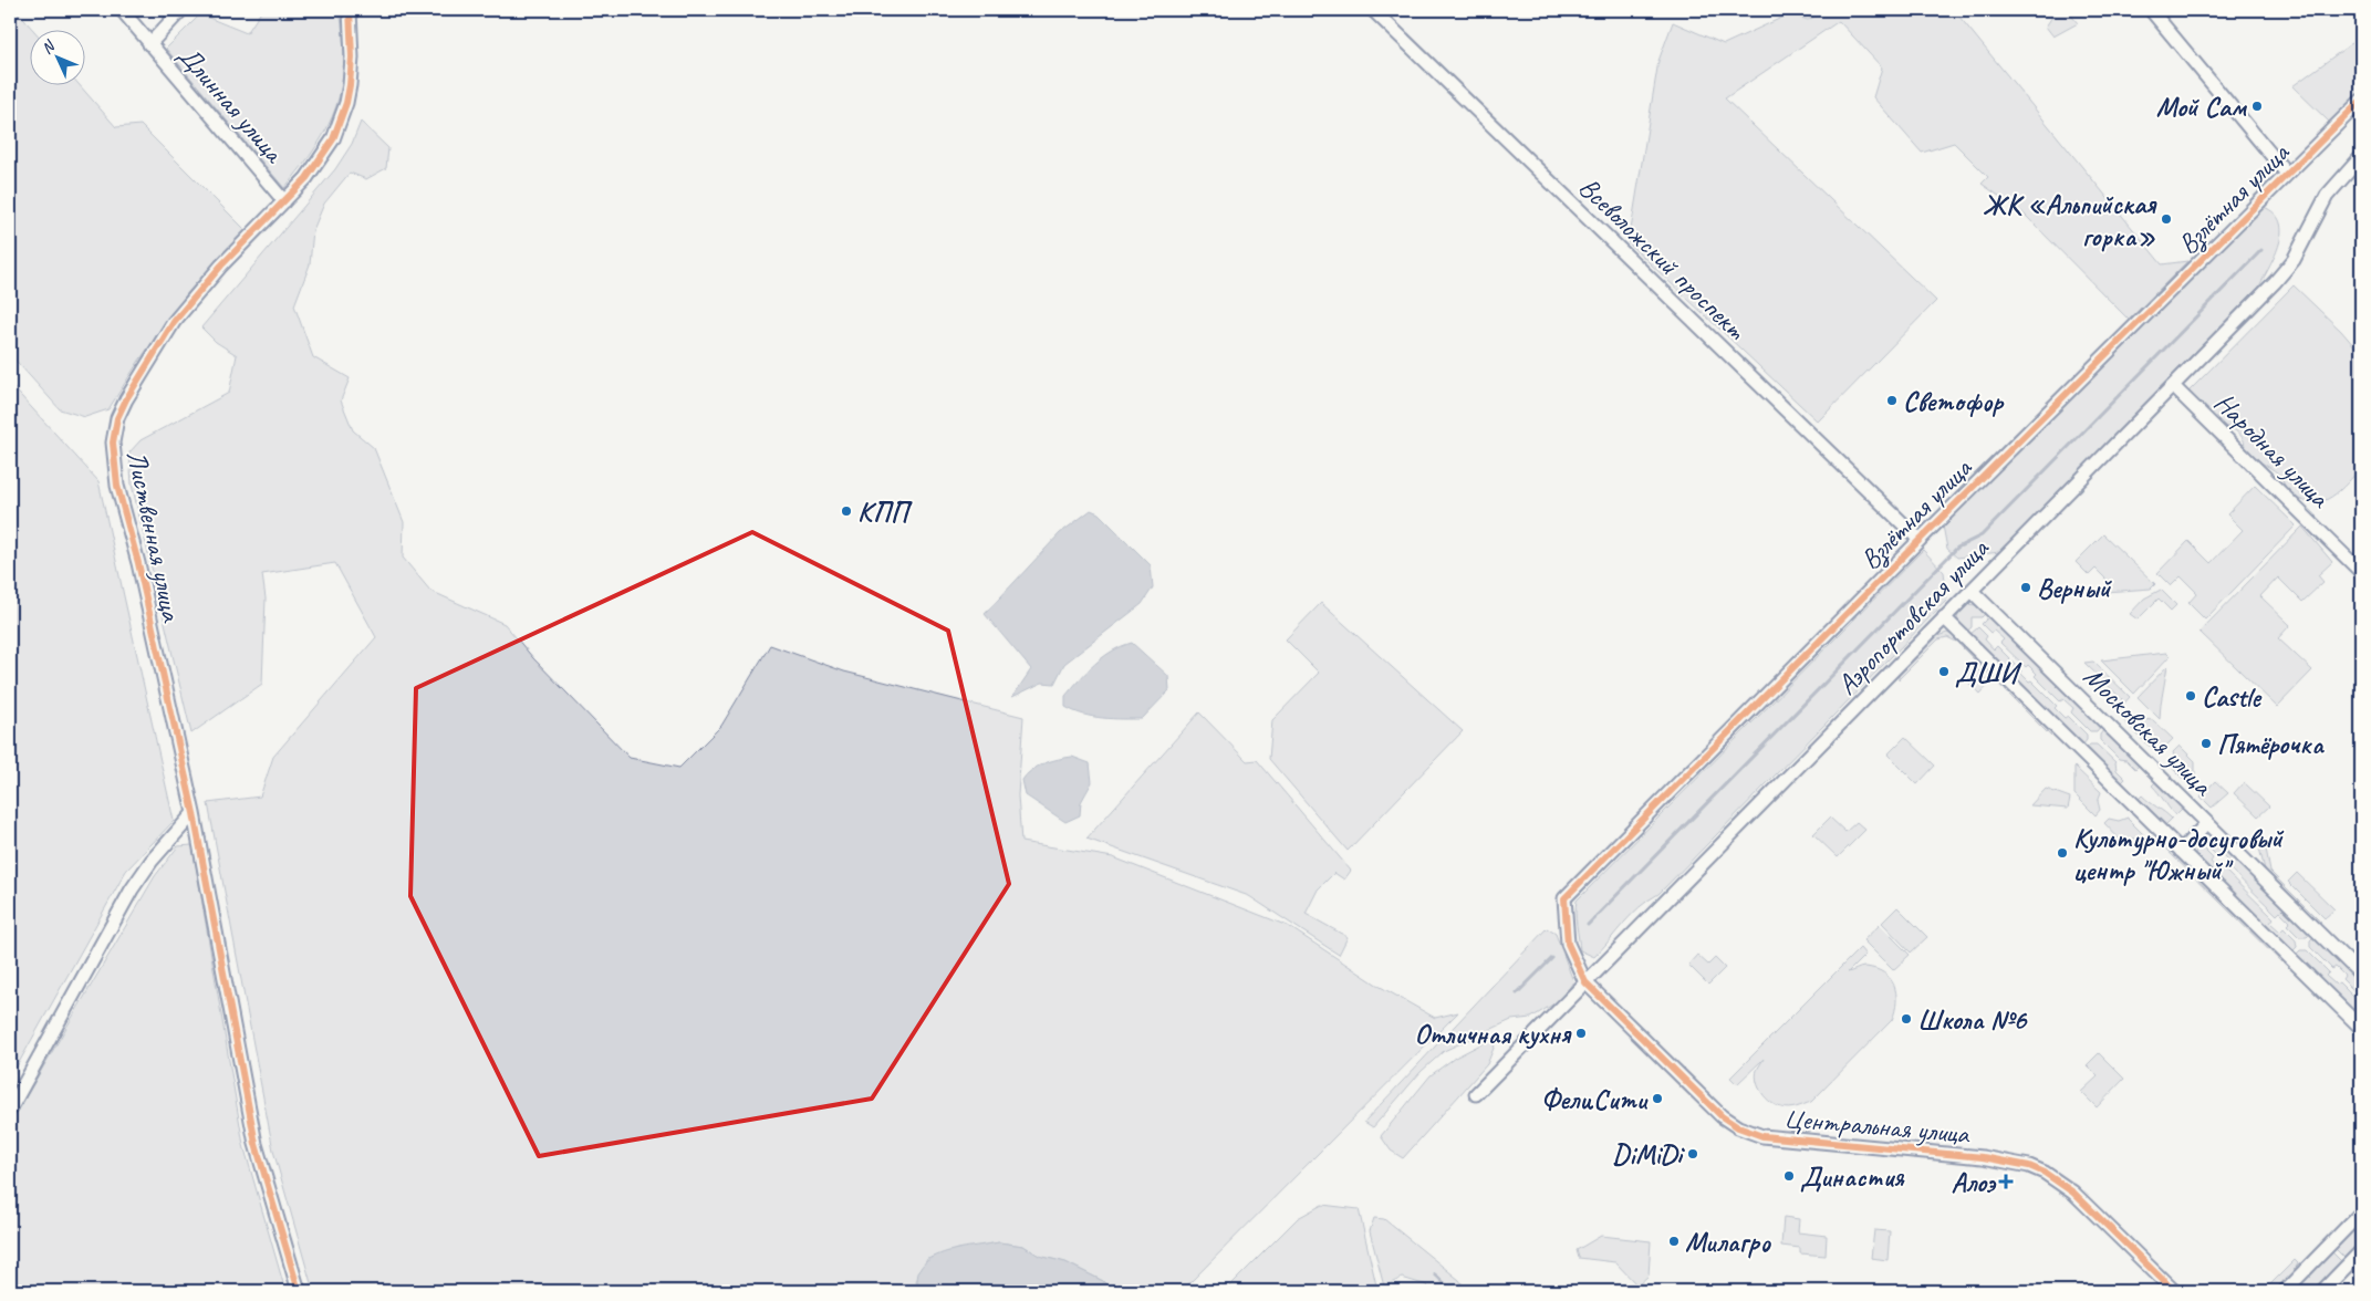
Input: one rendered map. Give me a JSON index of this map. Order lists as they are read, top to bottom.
{
  "streets": {
    "street": [
      "Длинная улица",
      "Взлётная улица",
      "Всеволожский проспект",
      "Народная улица",
      "Лиственная улица",
      "Аэропортовская улица",
      "Московская улица",
      "Центральная улица"
    ]
  },
  "crossings": [
    ["Длинная улица", "Лиственная улица"],
    ["Взлётная улица", "Всеволожский проспект"],
    ["Взлётная улица", "Аэропортовская улица"],
    ["Взлётная улица", "Центральная улица"],
    ["Народная улица", "Аэропортовская улица"],
    ["Аэропортовская улица", "Московская улица"],
    ["Аэропортовская улица", "Центральная улица"]
  ],
  "places": {
    "other": [
      "Мой Сам",
      "ЖК «Альпийская горка»",
      "Светофор",
      "КПП",
      "Верный",
      "ДШИ",
      "Castle",
      "Пятёрочка",
      "Культурно-досуговый центр \"Южный\"",
      "Школа №6",
      "Отличная кухня",
      "ФелиСити",
      "DiMiDi",
      "Династия",
      "Милагро"
    ],
    "health": ["Алоэ"]
  },
  "north": "top left"
}
